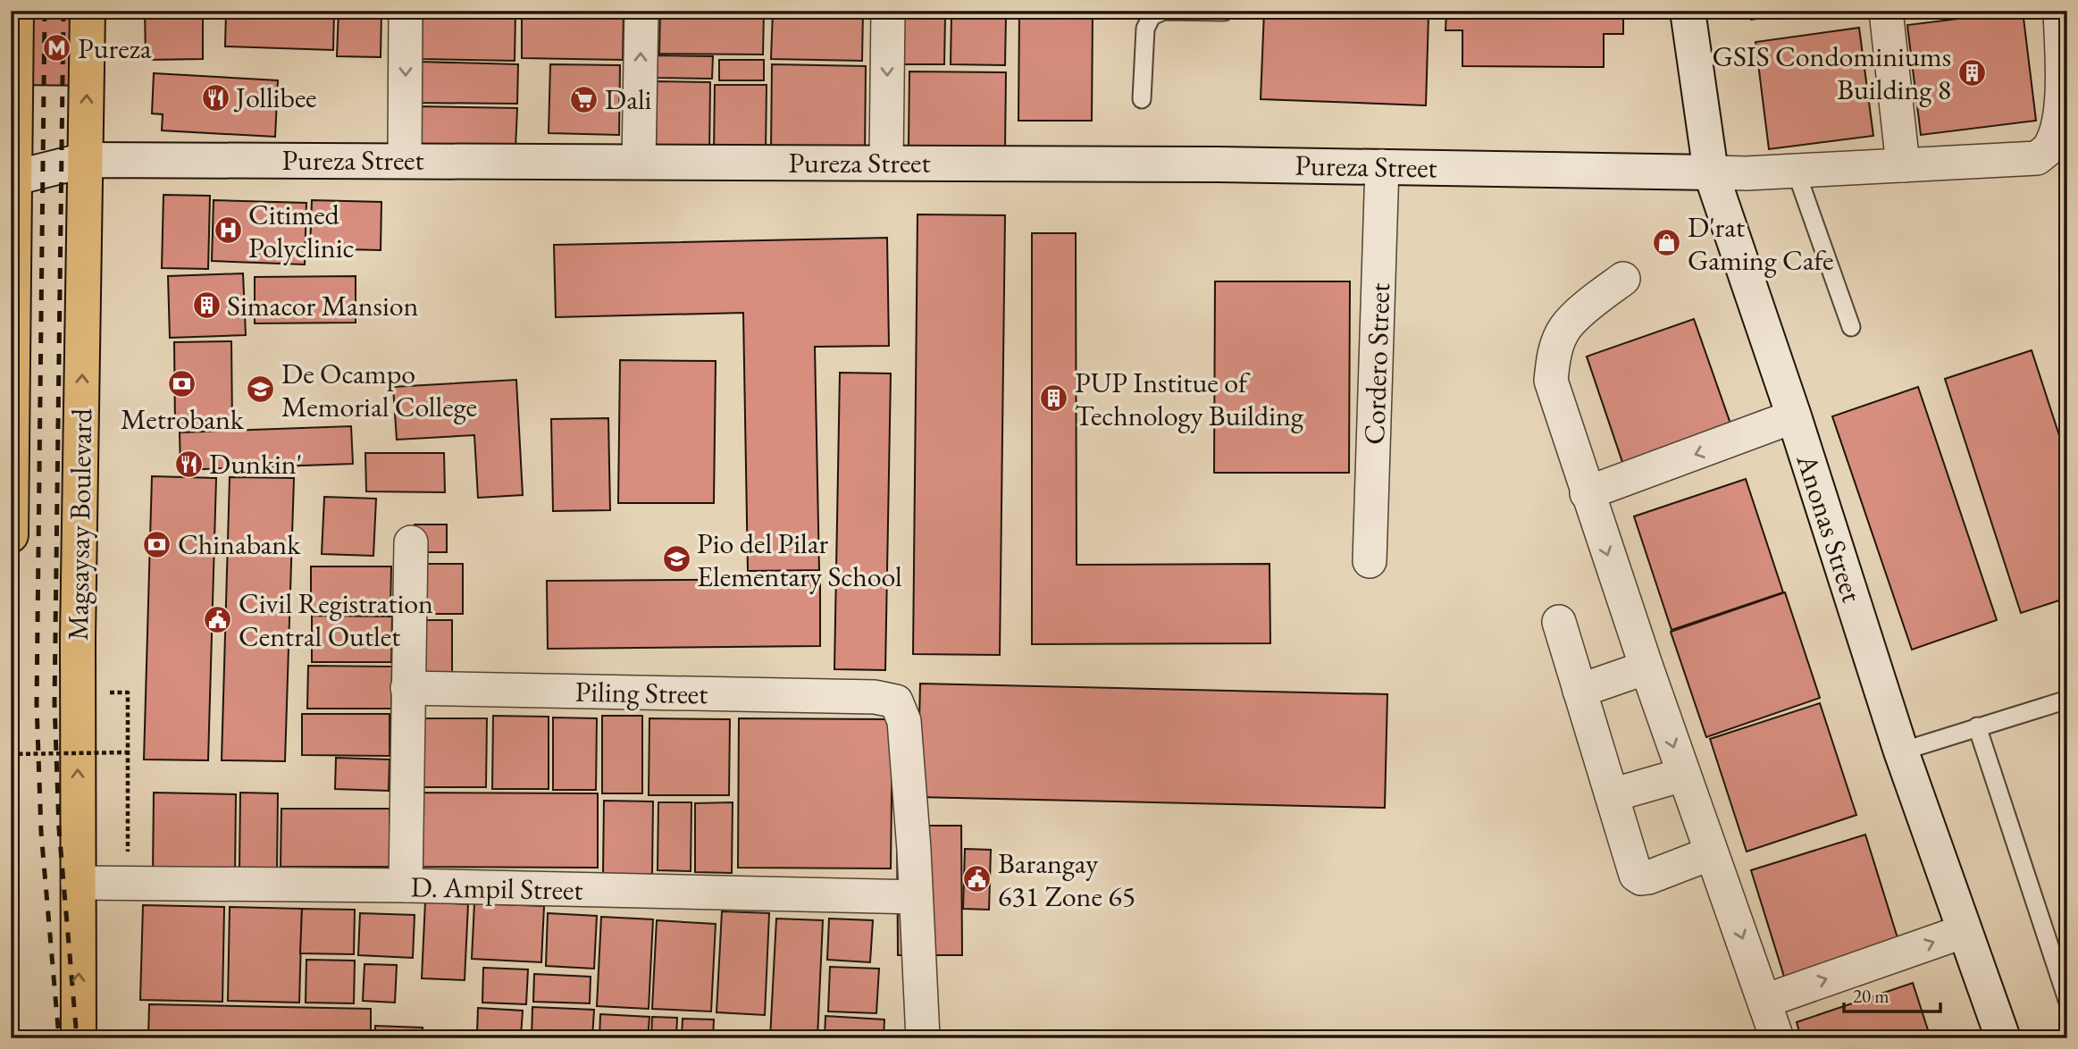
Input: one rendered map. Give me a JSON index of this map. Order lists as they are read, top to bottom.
{
  "streets": {
    "main road": ["Magsaysay Boulevard"],
    "street": [
      "Pureza Street",
      "Cordero Street",
      "Anonas Street",
      "Piling Street",
      "D. Ampil Street"
    ]
  },
  "crossings": [
    ["Pureza Street", "Cordero Street"],
    ["Pureza Street", "Magsaysay Boulevard"],
    ["Pureza Street", "Anonas Street"],
    ["Magsaysay Boulevard", "D. Ampil Street"],
    ["Piling Street", "D. Ampil Street"]
  ],
  "places": {
    "metro station": ["Pureza"],
    "building": ["GSIS Condominiums Building 8", "Simacor Mansion", "PUP Institue of Technology Building"],
    "restaurant": ["Jollibee", "Dunkin'"],
    "supermarket": ["Dali"],
    "hospital": ["Citimed Polyclinic"],
    "shop": ["D'rat Gaming Cafe"],
    "bank": ["Metrobank", "Chinabank"],
    "school or university": ["De Ocampo Memorial College", "Pio del Pilar Elementary School"],
    "public building": ["Civil Registration Central Outlet", "Barangay 631 Zone 65"]
  },
  "scale_bar": "20 m"
}
